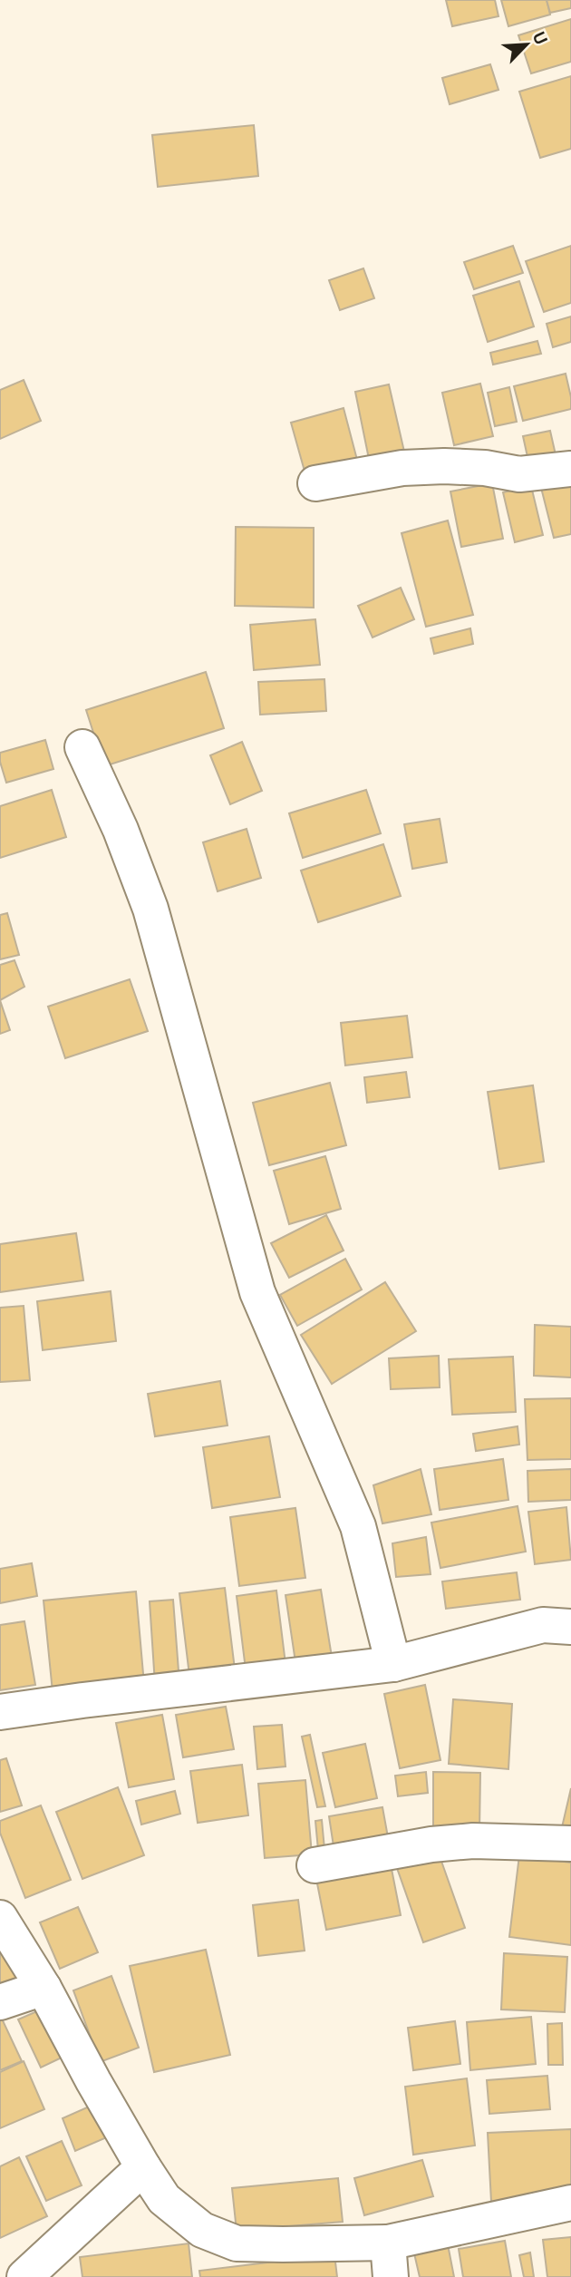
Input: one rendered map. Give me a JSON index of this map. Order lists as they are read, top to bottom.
{
  "north": "top right"
}
